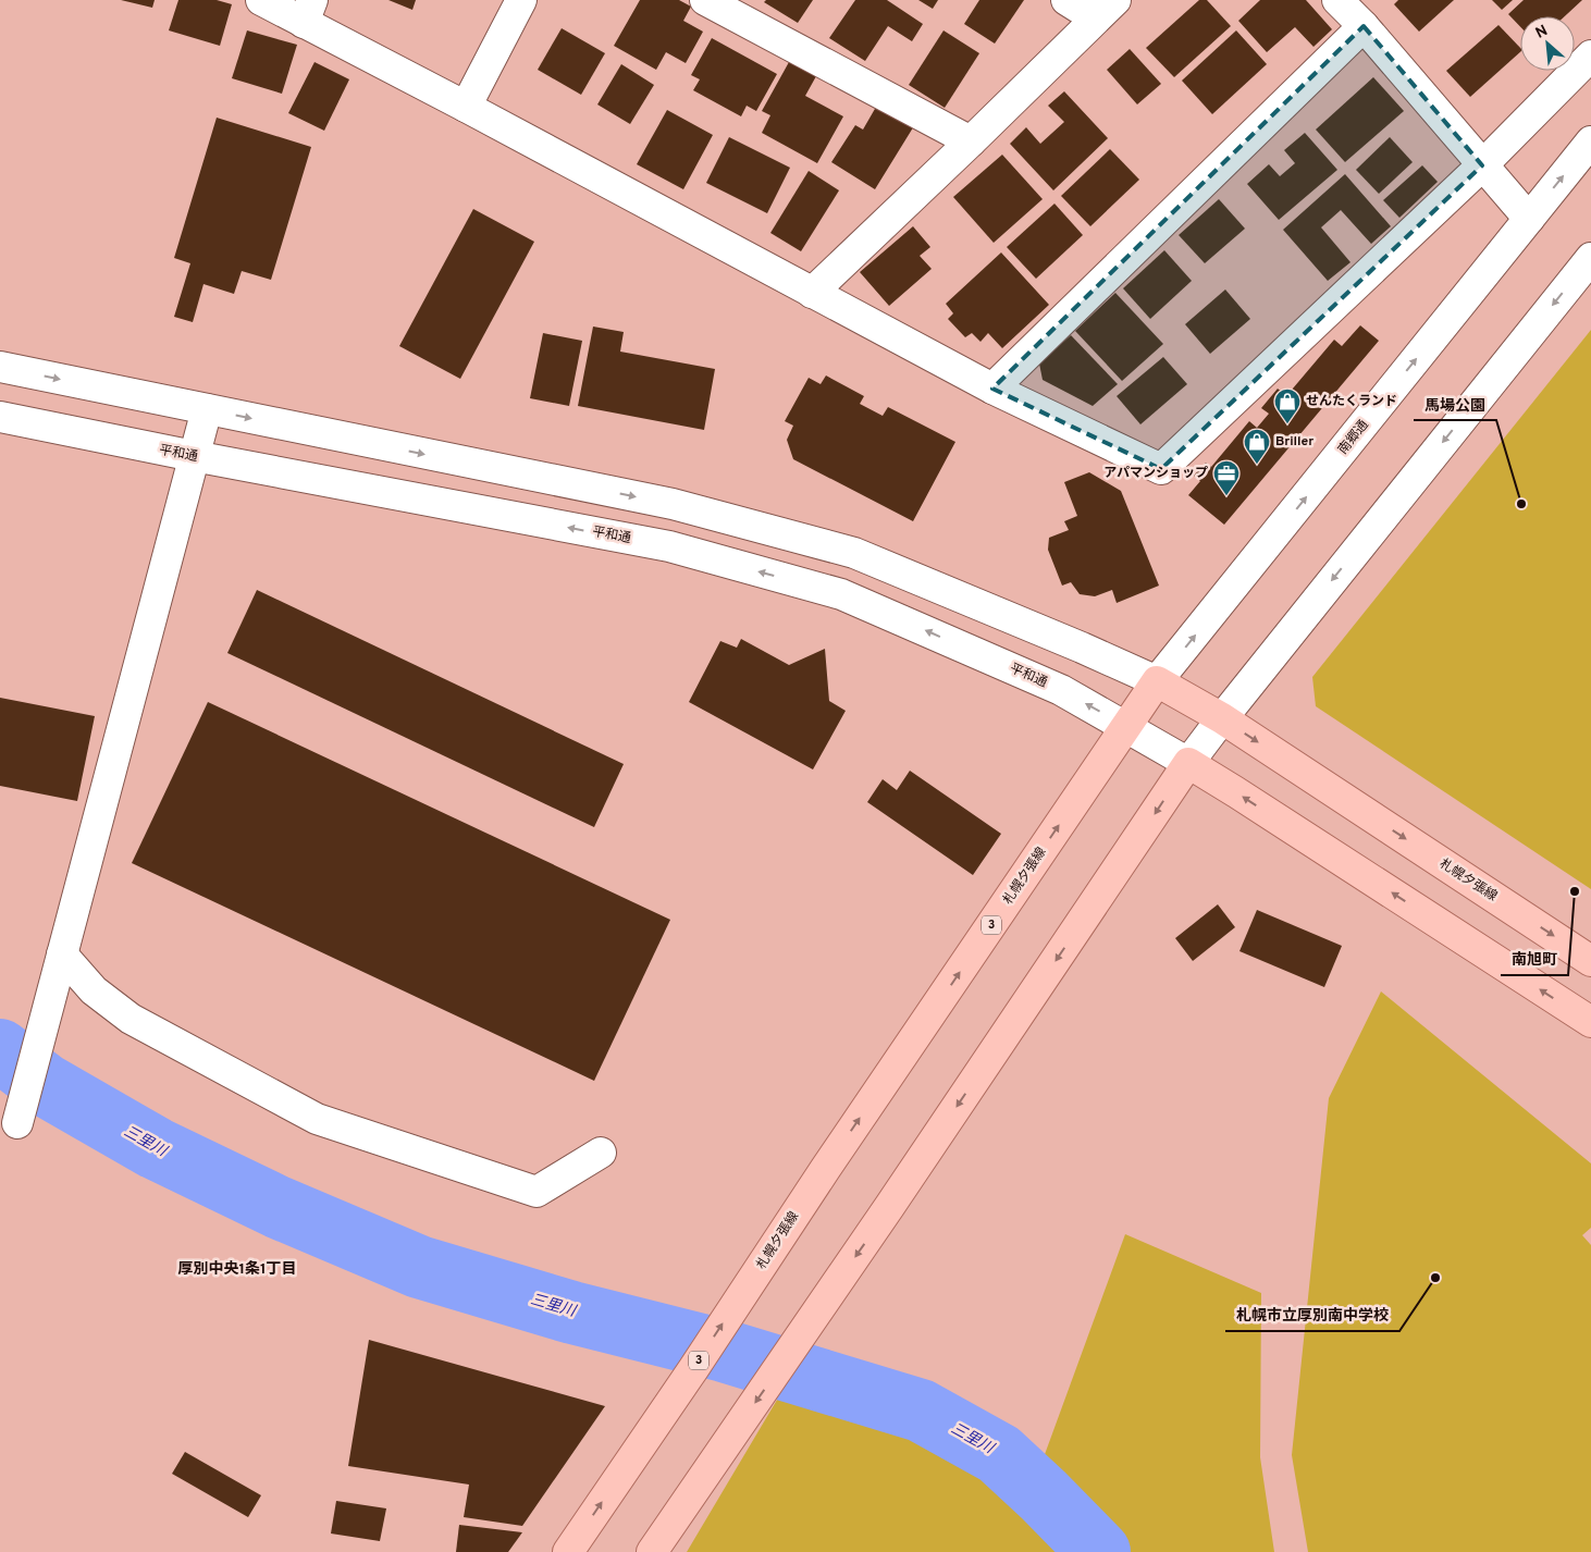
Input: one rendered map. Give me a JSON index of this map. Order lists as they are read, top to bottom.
{
  "streets": {
    "main road": ["札幌夕張線", "3"],
    "street": ["南郷通", "平和通"]
  },
  "crossings": [
    ["南郷通", "札幌夕張線"],
    ["平和通", "札幌夕張線"]
  ],
  "districts": ["厚別中央1条1丁目"],
  "water": ["三里川"],
  "places": {
    "shop": ["せんたくランド", "Briller"],
    "office": ["アパマンショップ"],
    "other": ["馬場公園", "南旭町", "札幌市立厚別南中学校"]
  },
  "north": "top left"
}
